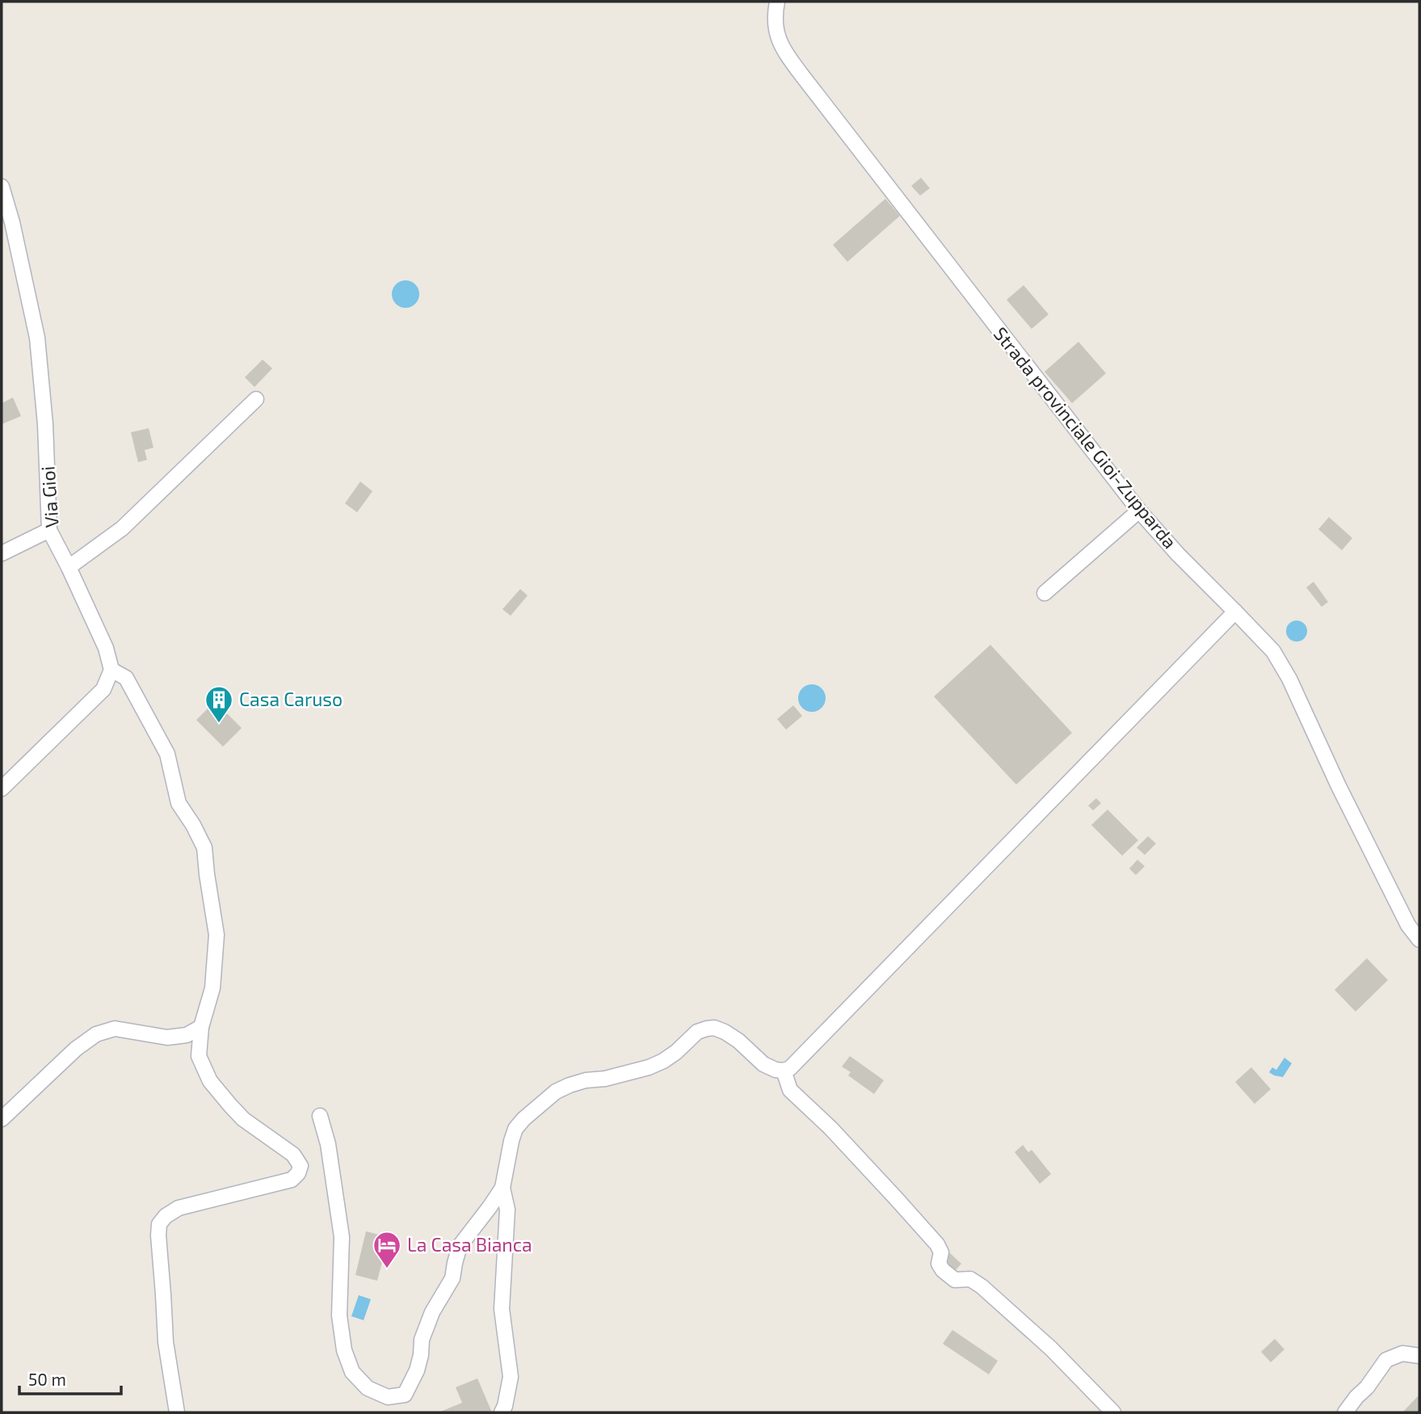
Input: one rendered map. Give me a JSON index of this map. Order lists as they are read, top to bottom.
{
  "streets": {
    "street": ["Strada provinciale Gioi-Zupparda", "Via Gioi"]
  },
  "places": {
    "building": ["Casa Caruso"],
    "hotel": ["La Casa Bianca"]
  },
  "scale_bar": "50 m"
}
